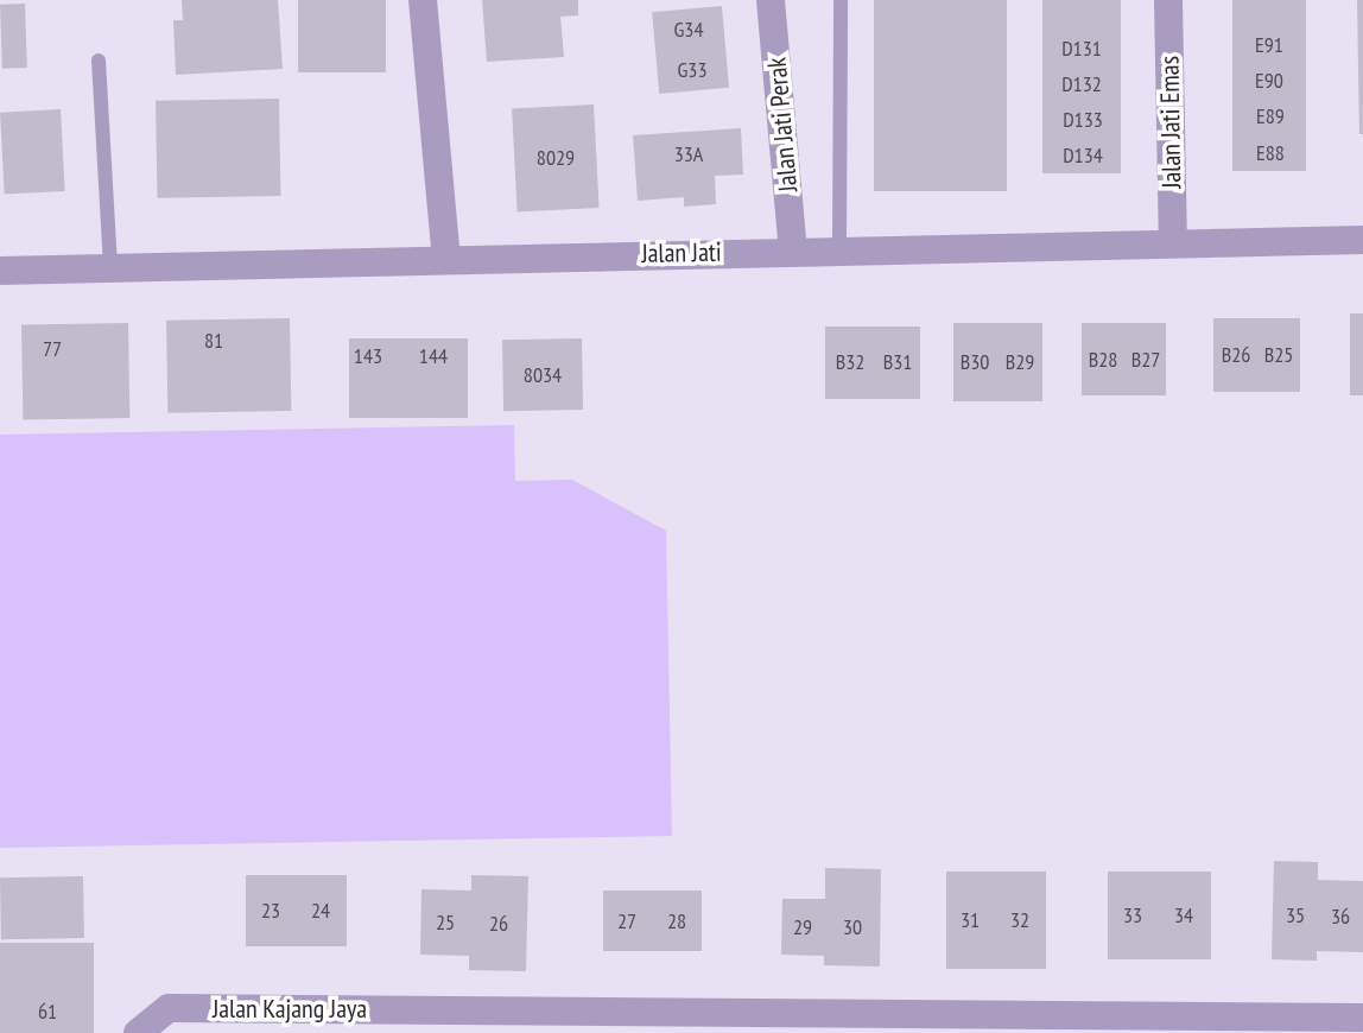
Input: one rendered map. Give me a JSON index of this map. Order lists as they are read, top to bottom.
{
  "streets": {
    "street": [
      "Jalan Jati Emas",
      "Jalan Jati Perak",
      "Jalan Jati",
      "Jalan Kajang Jaya"
    ]
  },
  "crossings": [
    ["Jalan Jati Emas", "Jalan Jati"],
    ["Jalan Jati Perak", "Jalan Jati"]
  ],
  "house_numbers": [
    "G34",
    "E91",
    "D131",
    "G33",
    "E90",
    "D132",
    "E89",
    "D133",
    "E88",
    "33A",
    "D134",
    "8029",
    "81",
    "77",
    "B26",
    "B25",
    "143",
    "144",
    "B28",
    "B27",
    "B32",
    "B31",
    "B30",
    "B29",
    "8034",
    "23",
    "24",
    "33",
    "34",
    "35",
    "36",
    "31",
    "32",
    "27",
    "28",
    "25",
    "26",
    "29",
    "30",
    "61"
  ]
}
